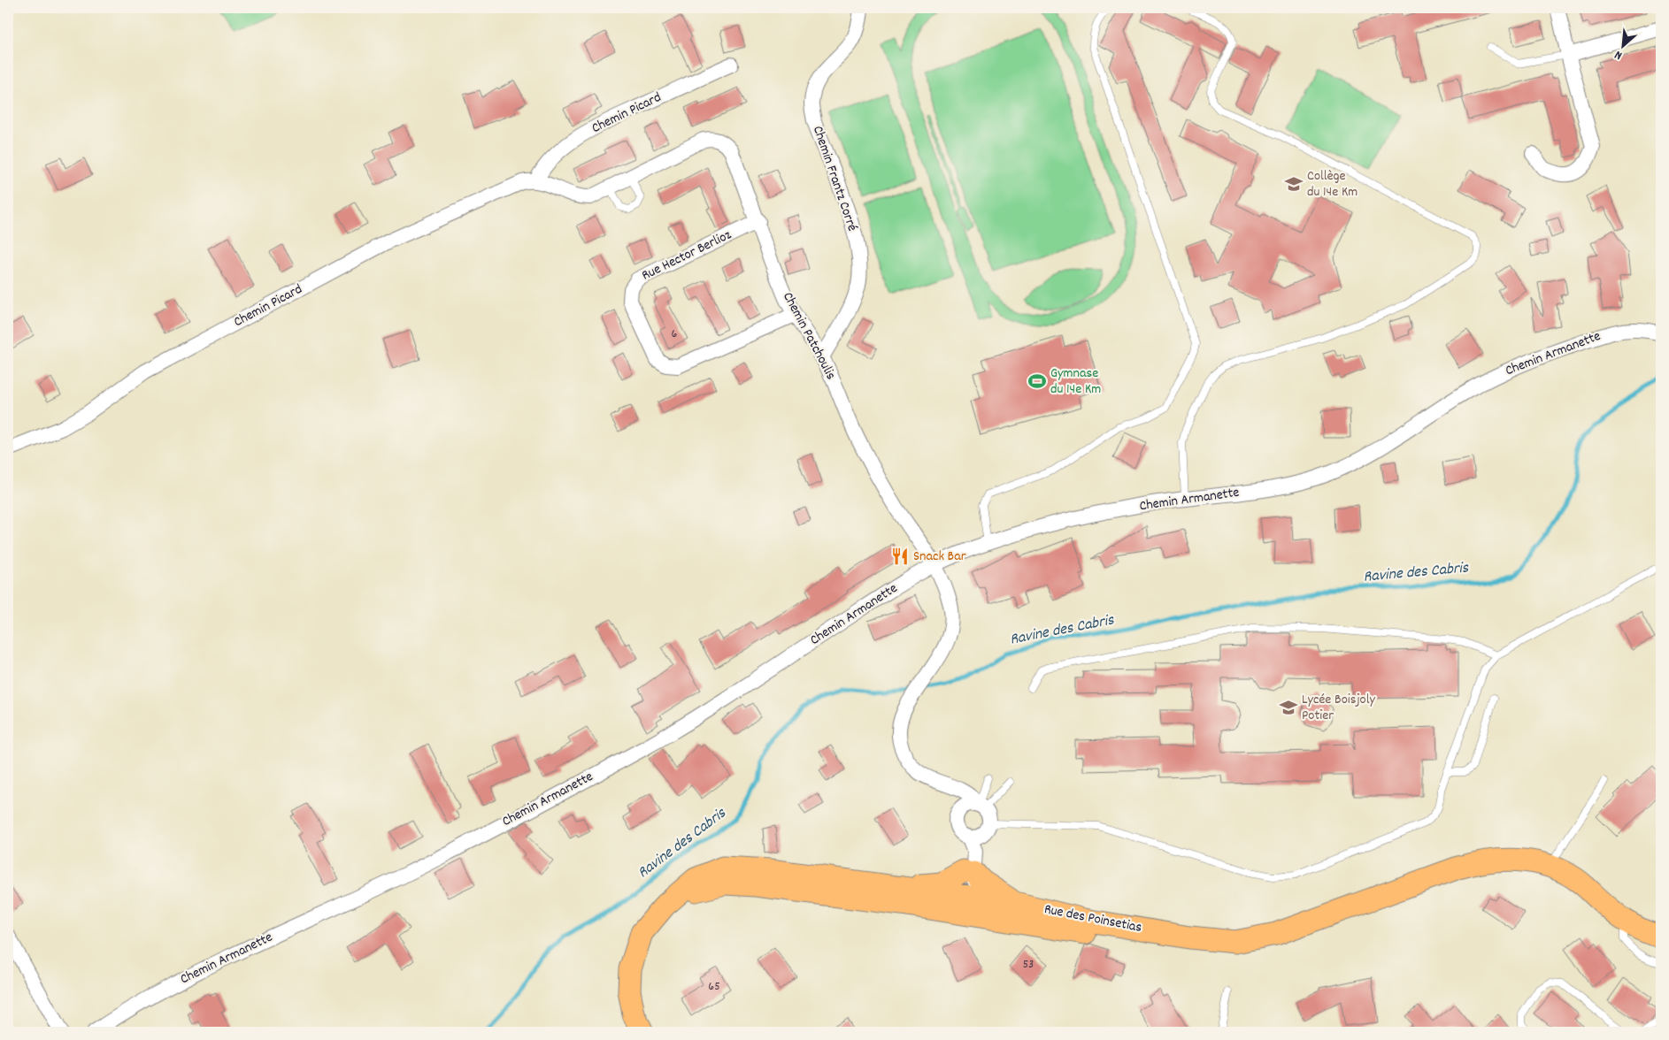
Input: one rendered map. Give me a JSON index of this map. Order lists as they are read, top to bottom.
{
  "streets": {
    "main road": ["Rue des Poinsetias"],
    "street": [
      "Chemin Picard",
      "Chemin Frantz Corré",
      "Rue Hector Berlioz",
      "Chemin Patchoulis",
      "Chemin Armanette"
    ]
  },
  "crossings": [
    ["Chemin Frantz Corré", "Chemin Patchoulis"],
    ["Rue Hector Berlioz", "Chemin Patchoulis"],
    ["Chemin Patchoulis", "Chemin Armanette"]
  ],
  "water": ["Ravine des Cabris"],
  "places": {
    "school or university": ["Collège du 14e Km", "Lycée Boisjoly Potier"],
    "sports": ["Gymnase du 14e Km"],
    "restaurant": ["Snack Bar"]
  },
  "house_numbers": ["6", "53", "65"],
  "north": "bottom left"
}
